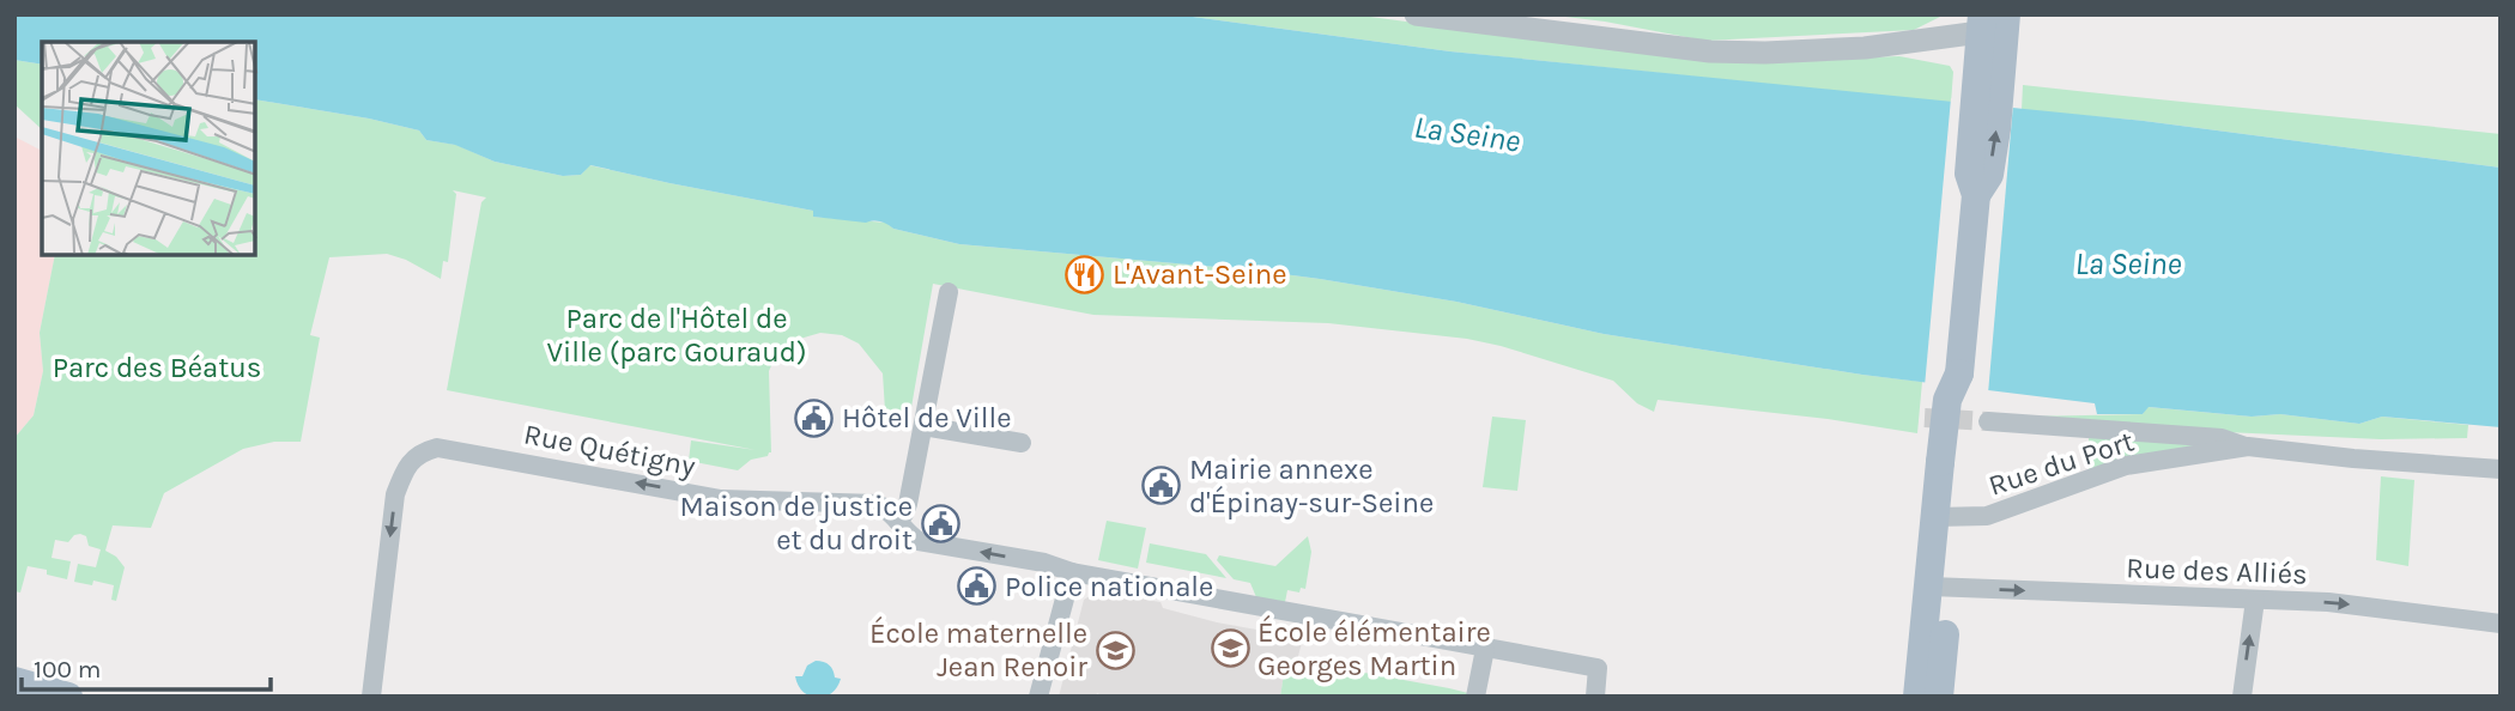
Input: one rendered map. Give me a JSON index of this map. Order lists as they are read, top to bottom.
{
  "streets": {
    "street": ["Rue Quétigny", "Rue du Port", "Rue des Alliés"]
  },
  "water": ["La Seine"],
  "parks": ["Parc de l'Hôtel de Ville (parc Gouraud)", "Parc des Béatus"],
  "places": {
    "restaurant": ["L'Avant-Seine"],
    "public building": [
      "Hôtel de Ville",
      "Mairie annexe d'Épinay-sur-Seine",
      "Maison de justice et du droit",
      "Police nationale"
    ],
    "school or university": ["École élémentaire Georges Martin", "École maternelle Jean Renoir"]
  },
  "scale_bar": "100 m"
}
